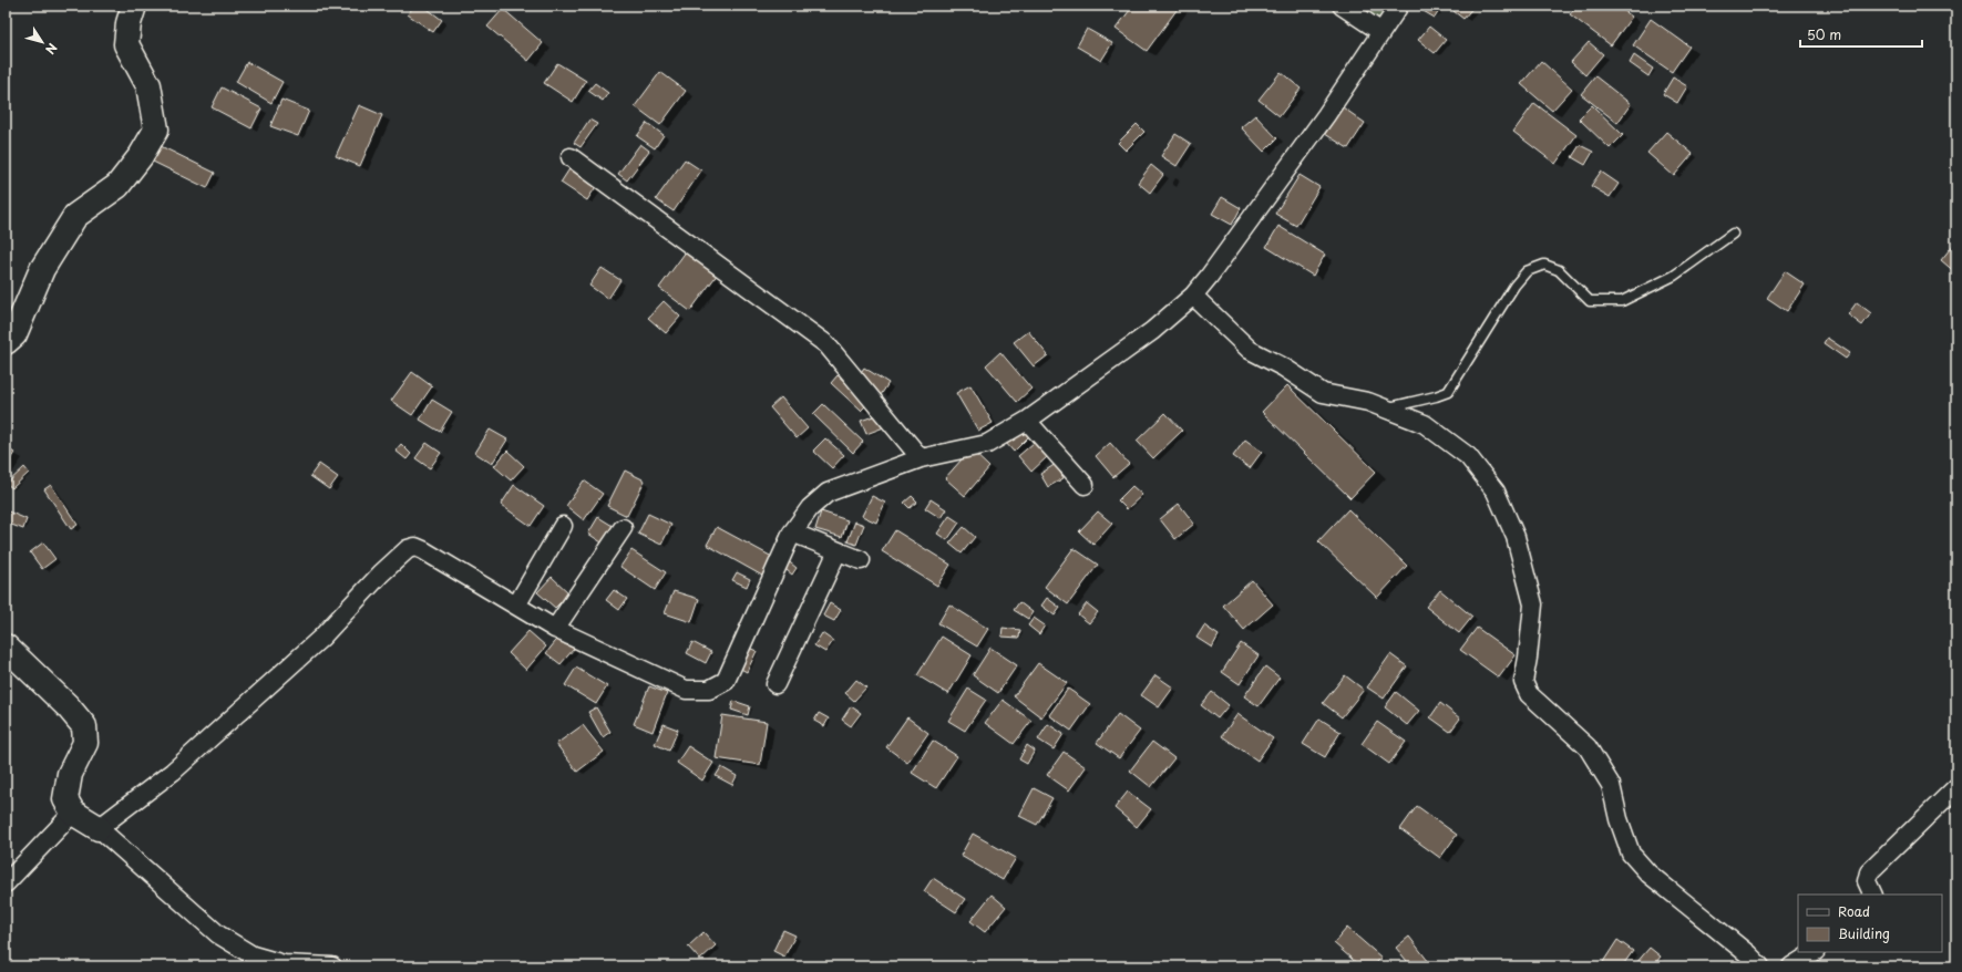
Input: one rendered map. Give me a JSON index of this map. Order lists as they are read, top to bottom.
{
  "legend": ["Road", "Building"],
  "scale_bar": "50 m",
  "north": "bottom right"
}
